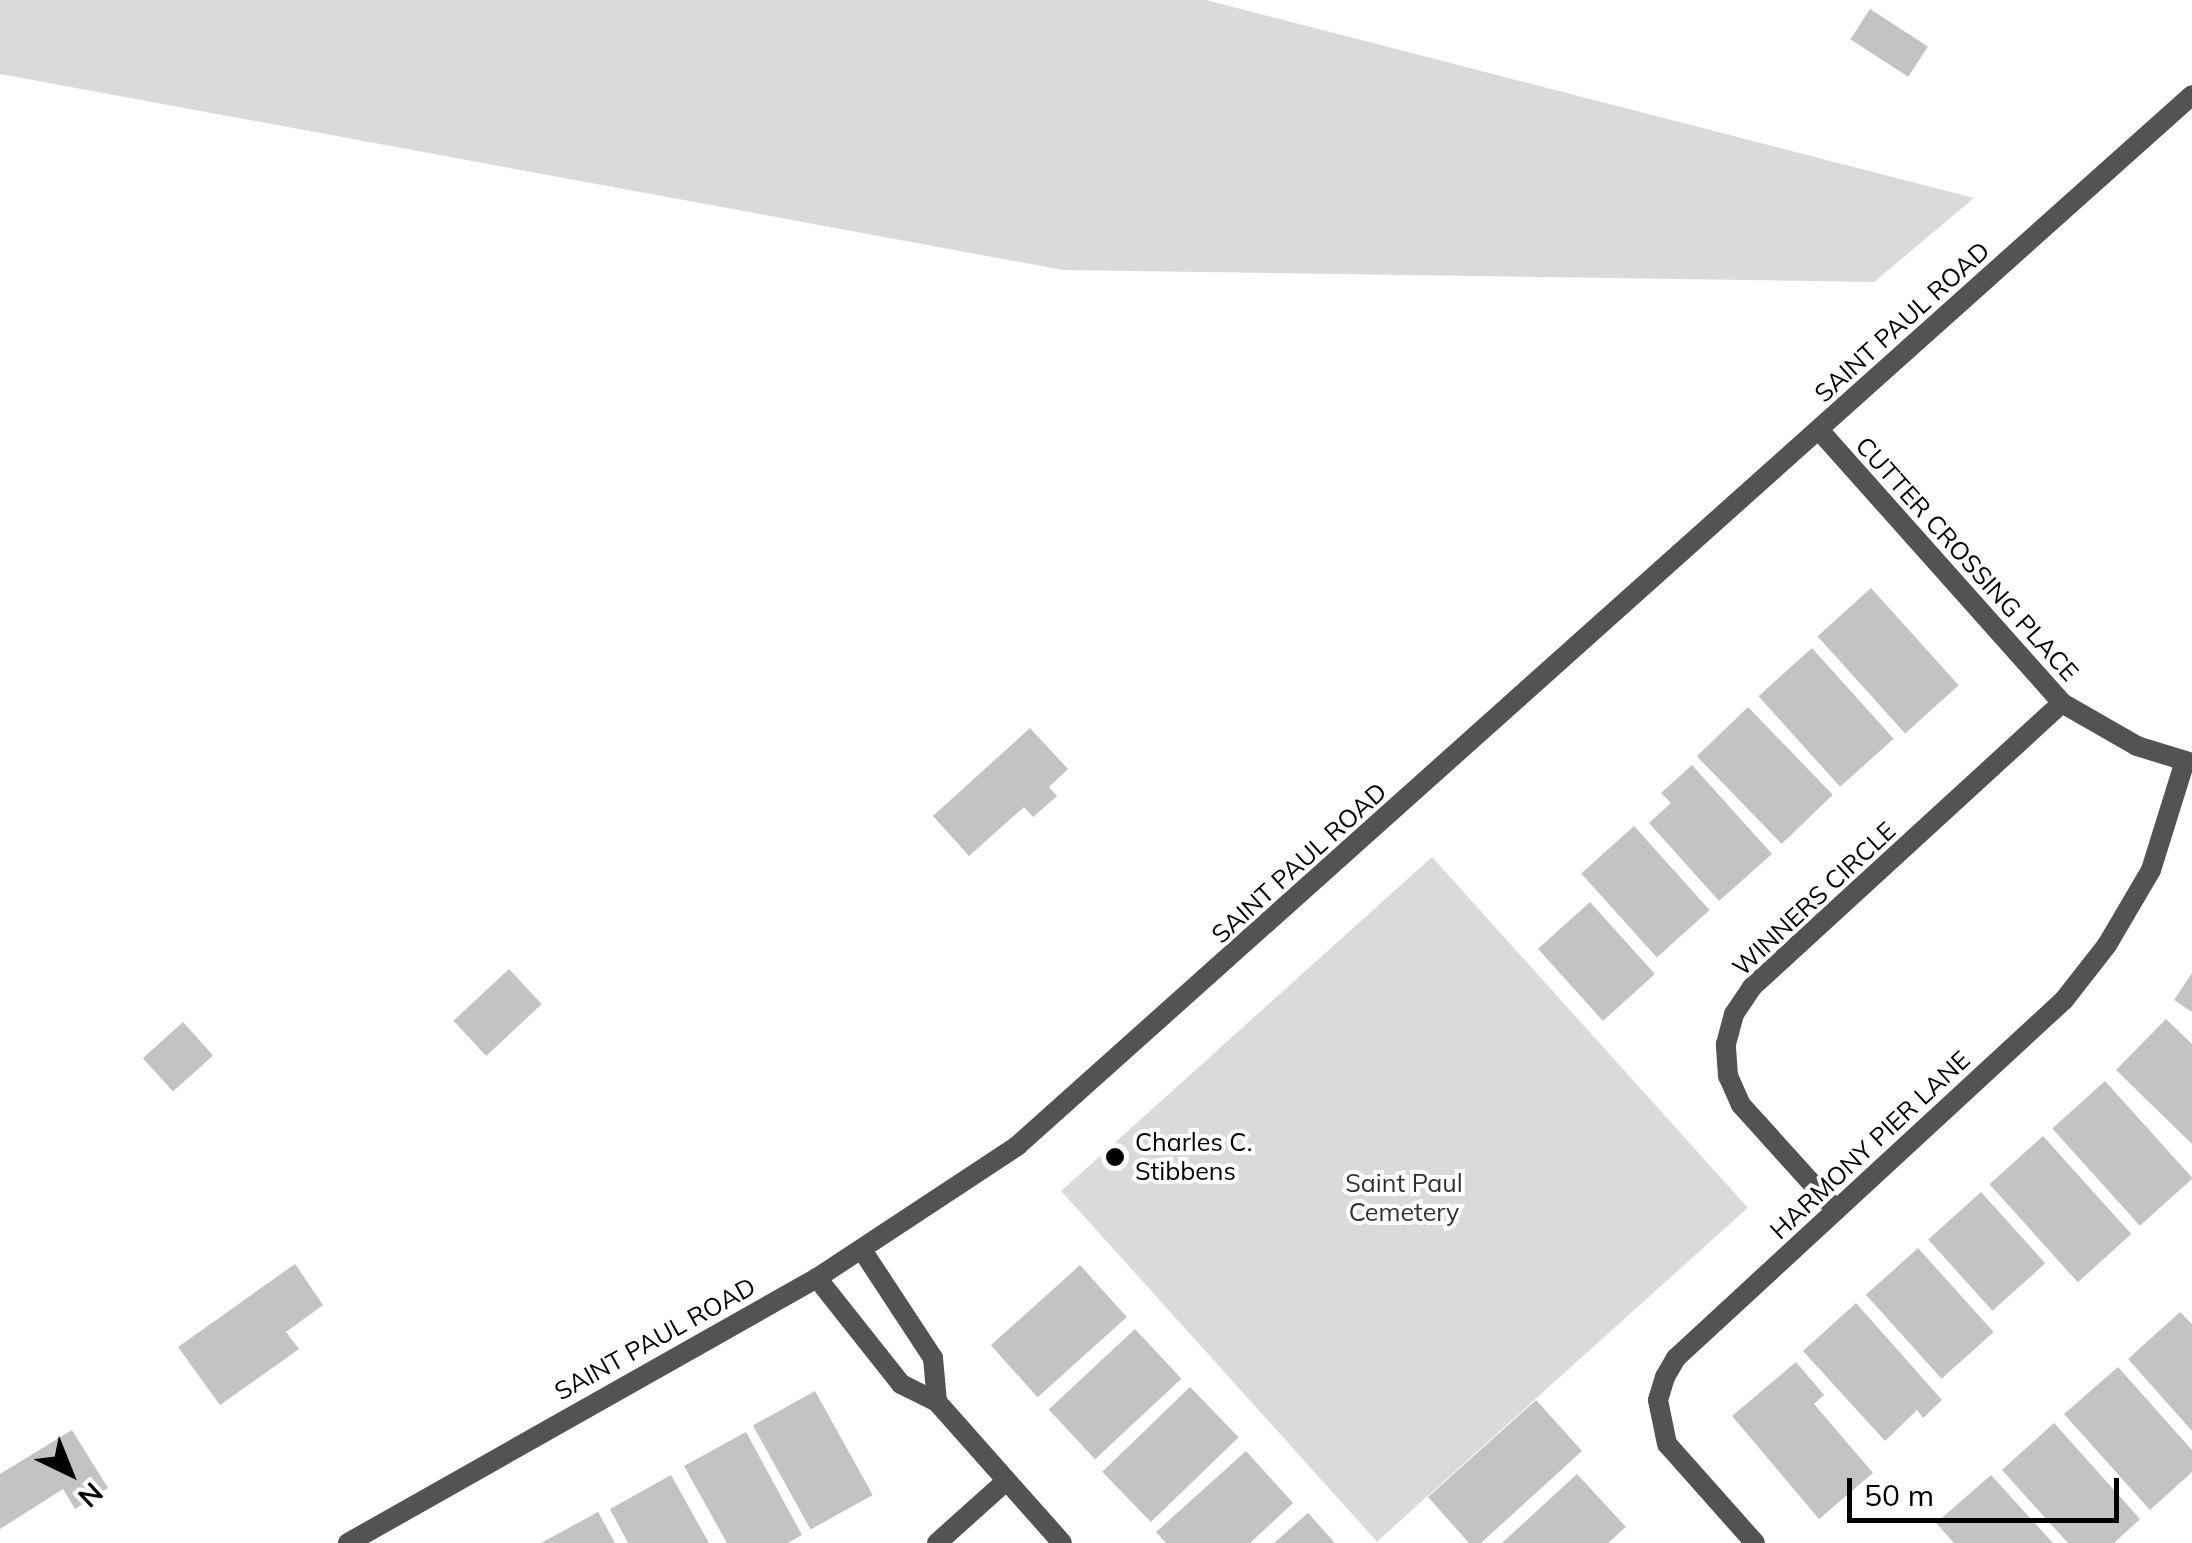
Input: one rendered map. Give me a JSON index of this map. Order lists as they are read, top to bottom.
{
  "streets": {
    "street": [
      "SAINT PAUL ROAD",
      "CUTTER CROSSING PLACE",
      "WINNERS CIRCLE",
      "HARMONY PIER LANE"
    ]
  },
  "crossings": [
    ["SAINT PAUL ROAD", "CUTTER CROSSING PLACE"],
    ["CUTTER CROSSING PLACE", "WINNERS CIRCLE"],
    ["CUTTER CROSSING PLACE", "HARMONY PIER LANE"],
    ["WINNERS CIRCLE", "HARMONY PIER LANE"]
  ],
  "parks": ["Saint Paul Cemetery"],
  "places": ["Charles C. Stibbens"],
  "scale_bar": "50 m",
  "north": "bottom right"
}
